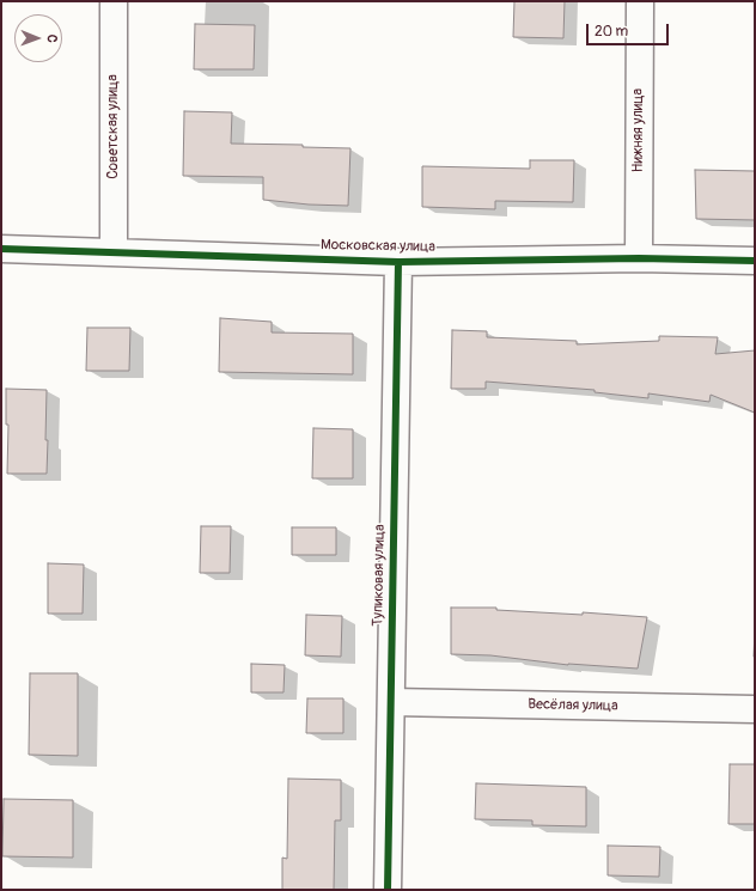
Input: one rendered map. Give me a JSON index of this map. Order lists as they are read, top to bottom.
{
  "streets": {
    "street": [
      "Советская улица",
      "Нижняя улица",
      "Московская улица",
      "Тупиковая улица",
      "Весёлая улица"
    ]
  },
  "crossings": [
    ["Советская улица", "Московская улица"],
    ["Нижняя улица", "Московская улица"],
    ["Московская улица", "Тупиковая улица"],
    ["Тупиковая улица", "Весёлая улица"]
  ],
  "scale_bar": "20 m",
  "north": "right"
}
